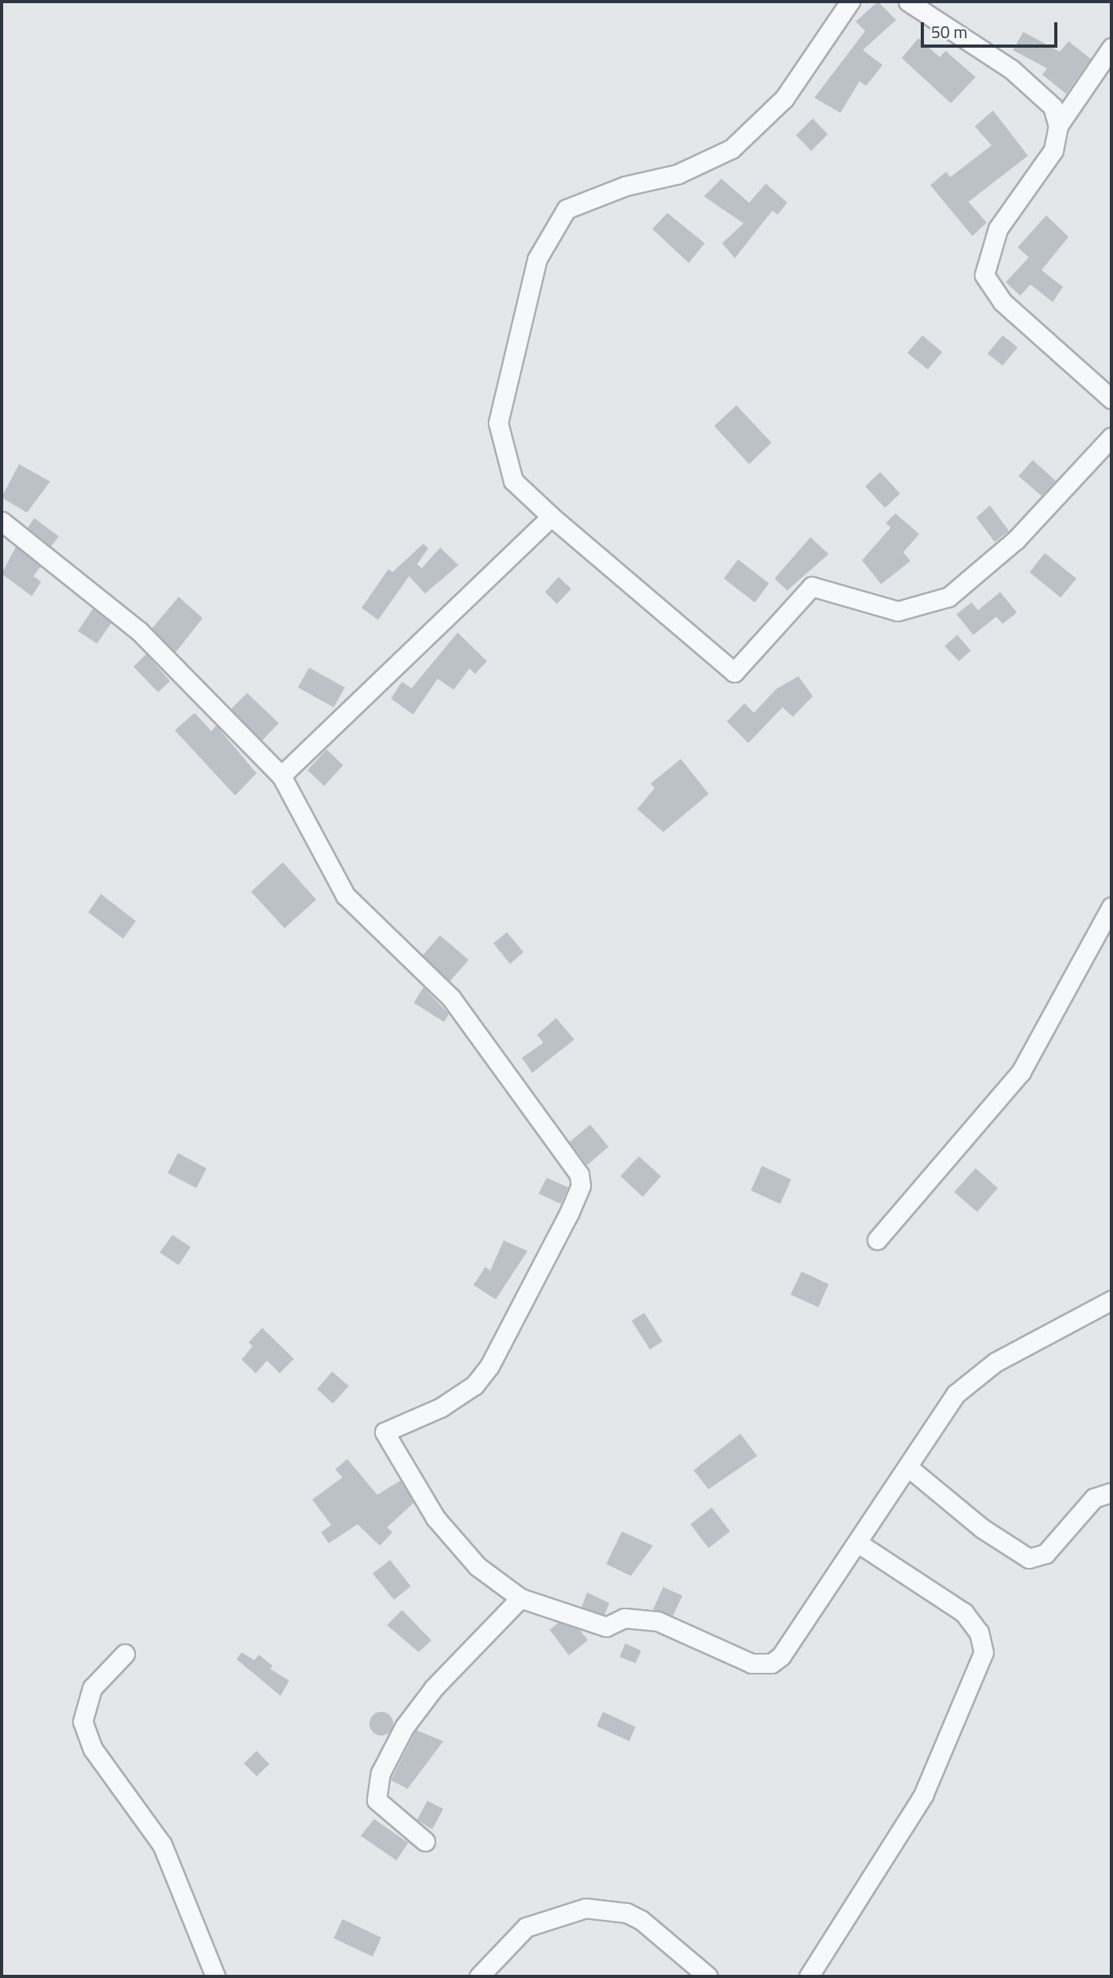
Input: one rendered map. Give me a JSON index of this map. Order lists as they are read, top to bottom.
{
  "scale_bar": "50 m"
}
